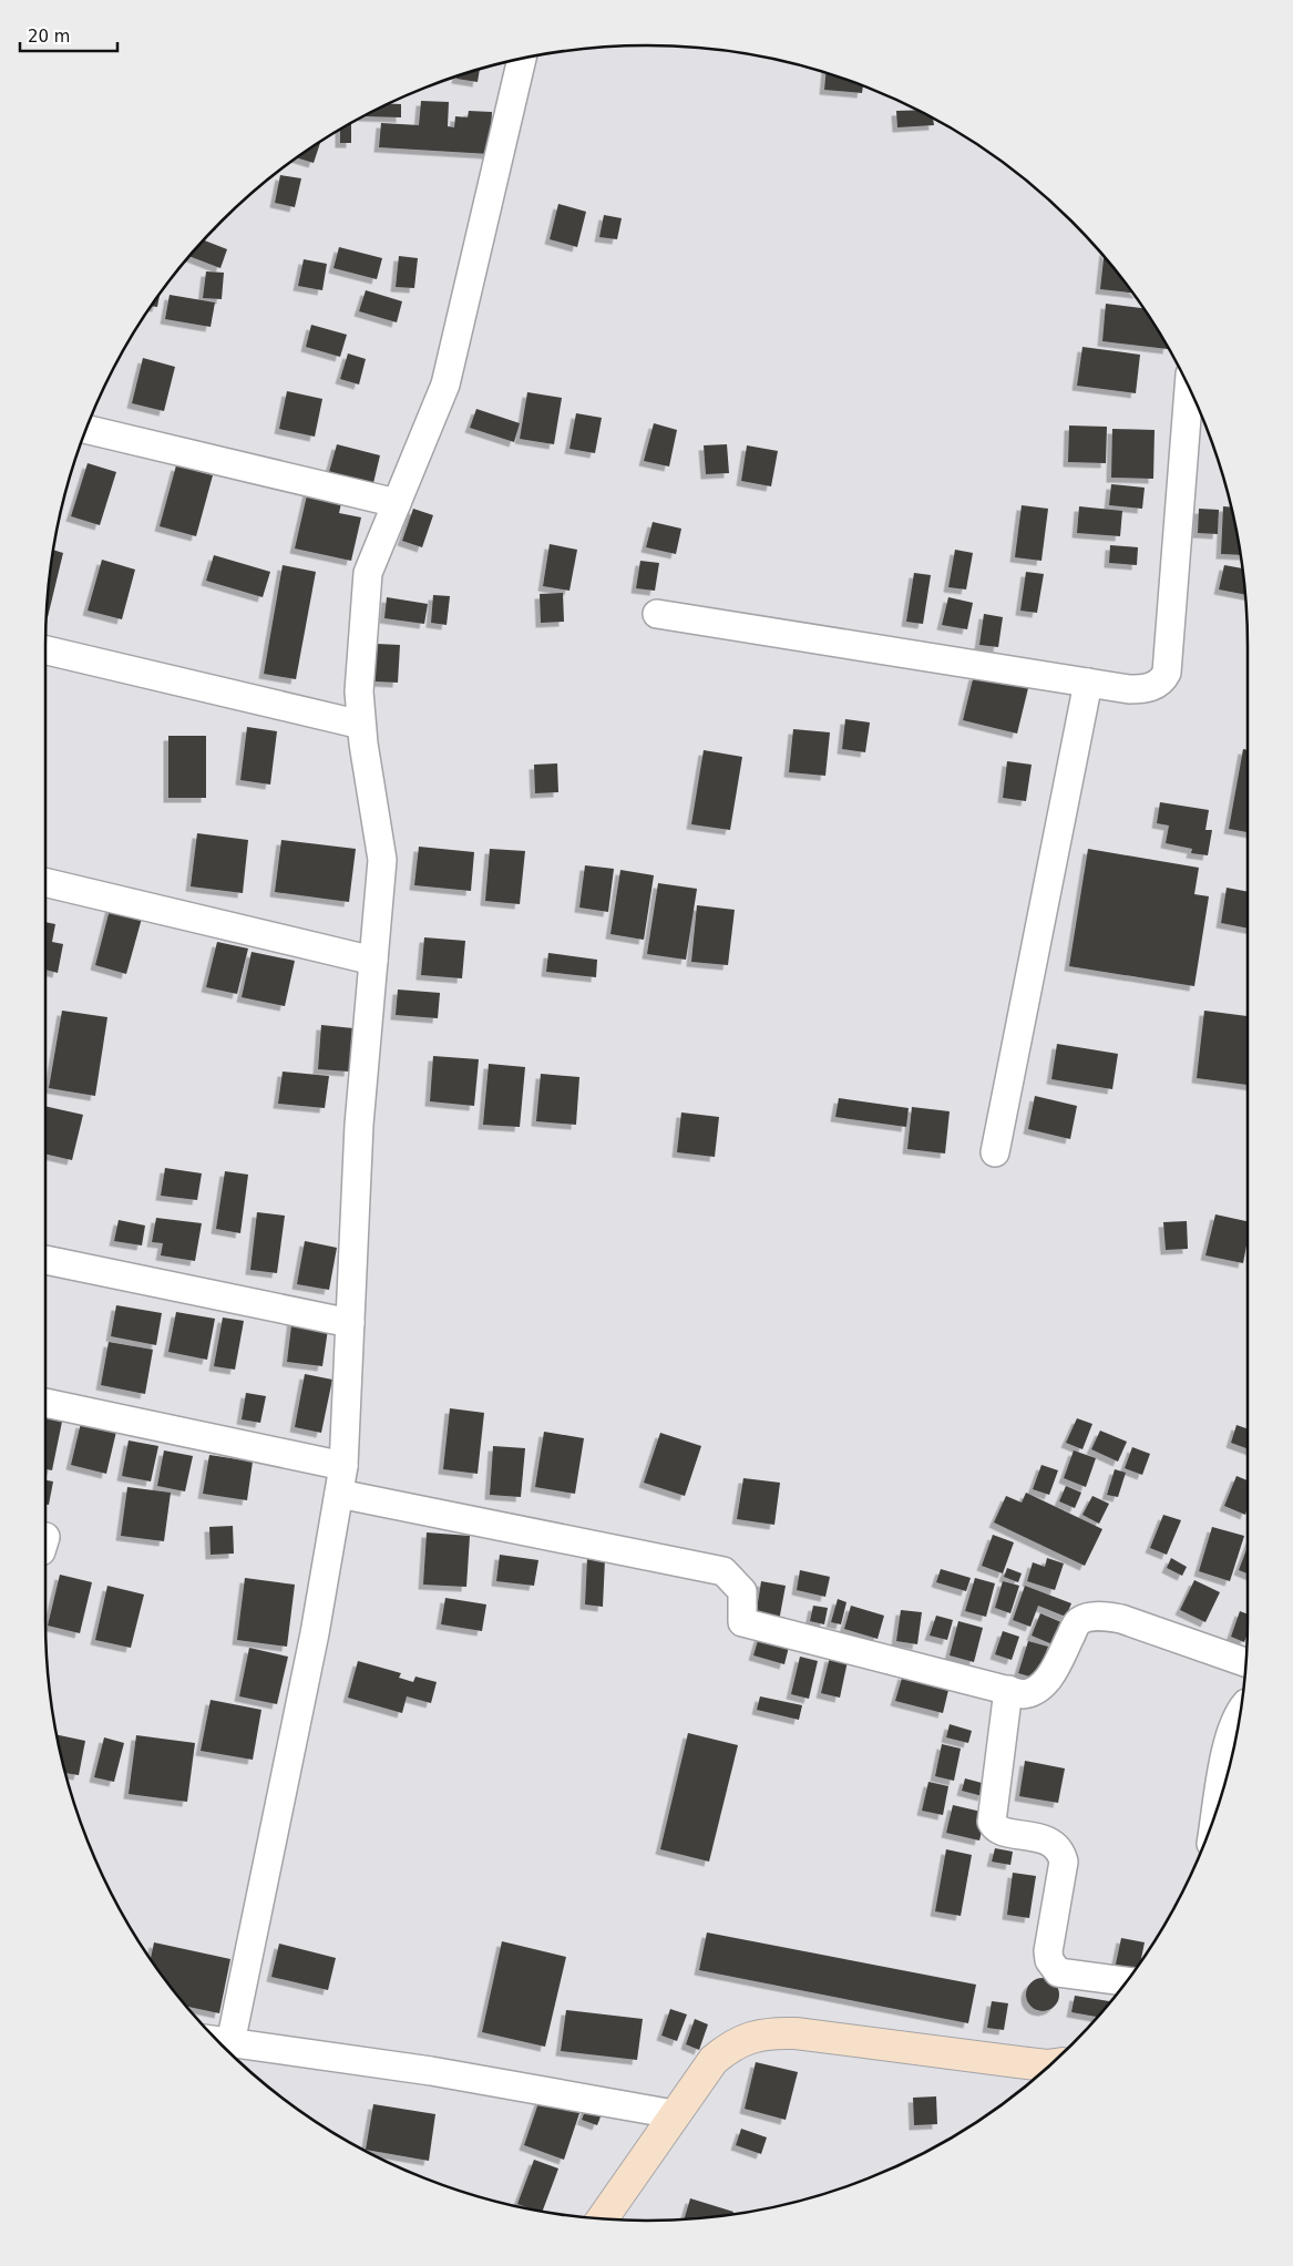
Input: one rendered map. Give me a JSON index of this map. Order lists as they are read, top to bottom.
{
  "scale_bar": "20 m"
}
